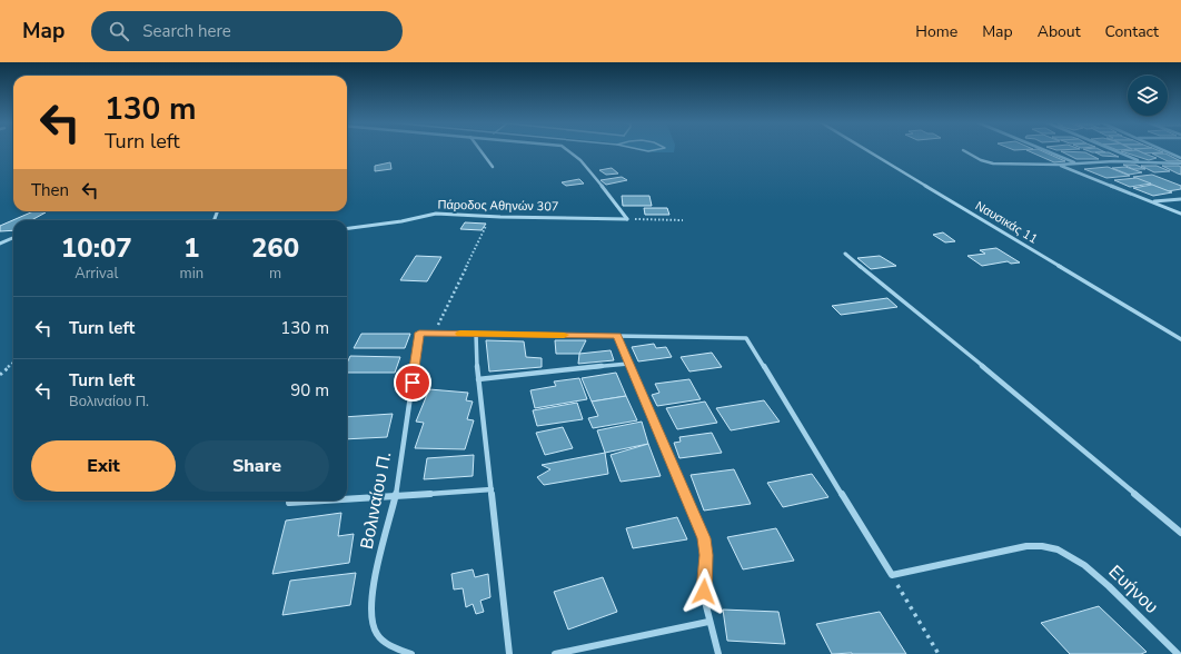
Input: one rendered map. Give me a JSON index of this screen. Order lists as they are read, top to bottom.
{
  "streets": {
    "street": [
      "Πάροδος Αθηνών 307",
      "Ναυσικάς 11",
      "Βολιναίου Π.",
      "Ευήνου"
    ]
  },
  "page": {
    "header": "Map",
    "search": "Search here",
    "nav": [
      "Home",
      "Map",
      "About",
      "Contact"
    ],
    "turn": ["130 m", "Turn left"],
    "then": "Then",
    "eta": [
      "10:07",
      "Arrival",
      "1",
      "min",
      "260",
      "m"
    ],
    "list": [
      {
        "name": "Turn left",
        "value": "130 m"
      },
      {
        "name": "Turn left",
        "note": "Βολιναίου Π.",
        "value": "90 m"
      }
    ],
    "buttons": ["Exit", "Share"]
  }
}
